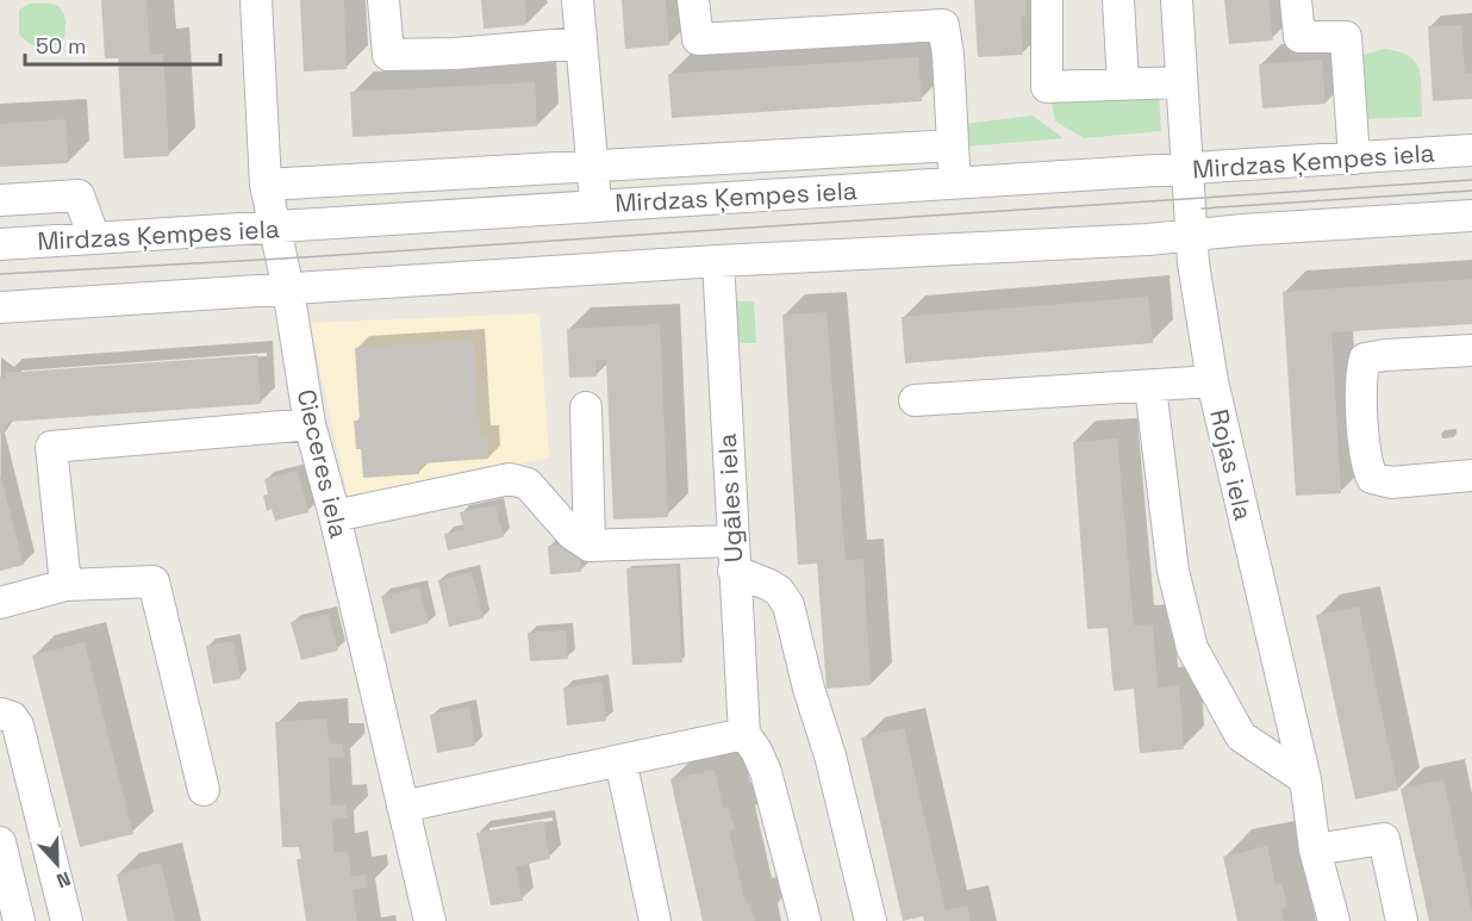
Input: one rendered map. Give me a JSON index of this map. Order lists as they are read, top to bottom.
{
  "streets": {
    "street": [
      "Mirdzas Ķempes iela",
      "Cieceres iela",
      "Rojas iela",
      "Ugāles iela"
    ]
  },
  "crossings": [
    ["Mirdzas Ķempes iela", "Cieceres iela"],
    ["Mirdzas Ķempes iela", "Rojas iela"]
  ],
  "scale_bar": "50 m",
  "north": "bottom"
}
